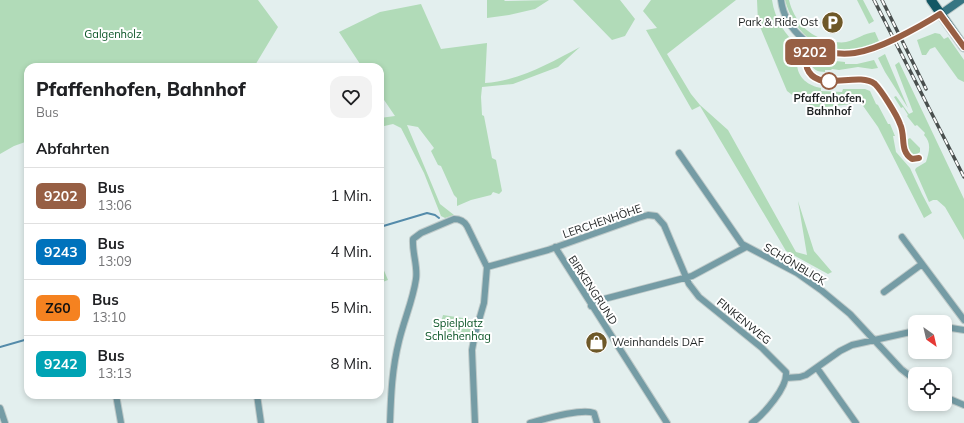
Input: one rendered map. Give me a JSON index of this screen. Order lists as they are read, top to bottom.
{
  "streets": {
    "street": [
      "LERCHENHÖHE",
      "SCHÖNBLICK",
      "BIRKENGRUND",
      "FINKENWEG"
    ]
  },
  "crossings": [
    ["LERCHENHÖHE", "BIRKENGRUND"],
    ["LERCHENHÖHE", "FINKENWEG"]
  ],
  "parks": ["Galgenholz", "Spielplatz Schlehenhag"],
  "places": {
    "parking": ["Park & Ride Ost"],
    "other": ["Pfaffenhofen, Bahnhof"],
    "shop": ["Weinhandels DAF"]
  },
  "lines": ["bus line 9202"],
  "north": "bottom right",
  "page": {
    "on_map": "9202",
    "heading": [
      ["Pfaffenhofen, Bahnhof", "Bus"],
      "Abfahrten"
    ],
    "list": [
      {
        "mark": "9202",
        "name": "Bus",
        "note": "13:06",
        "value": "1 Min."
      },
      {
        "mark": "9243",
        "name": "Bus",
        "note": "13:09",
        "value": "4 Min."
      },
      {
        "mark": "Z60",
        "name": "Bus",
        "note": "13:10",
        "value": "5 Min."
      },
      {
        "mark": "9242",
        "name": "Bus",
        "note": "13:13",
        "value": "8 Min."
      }
    ]
  }
}
